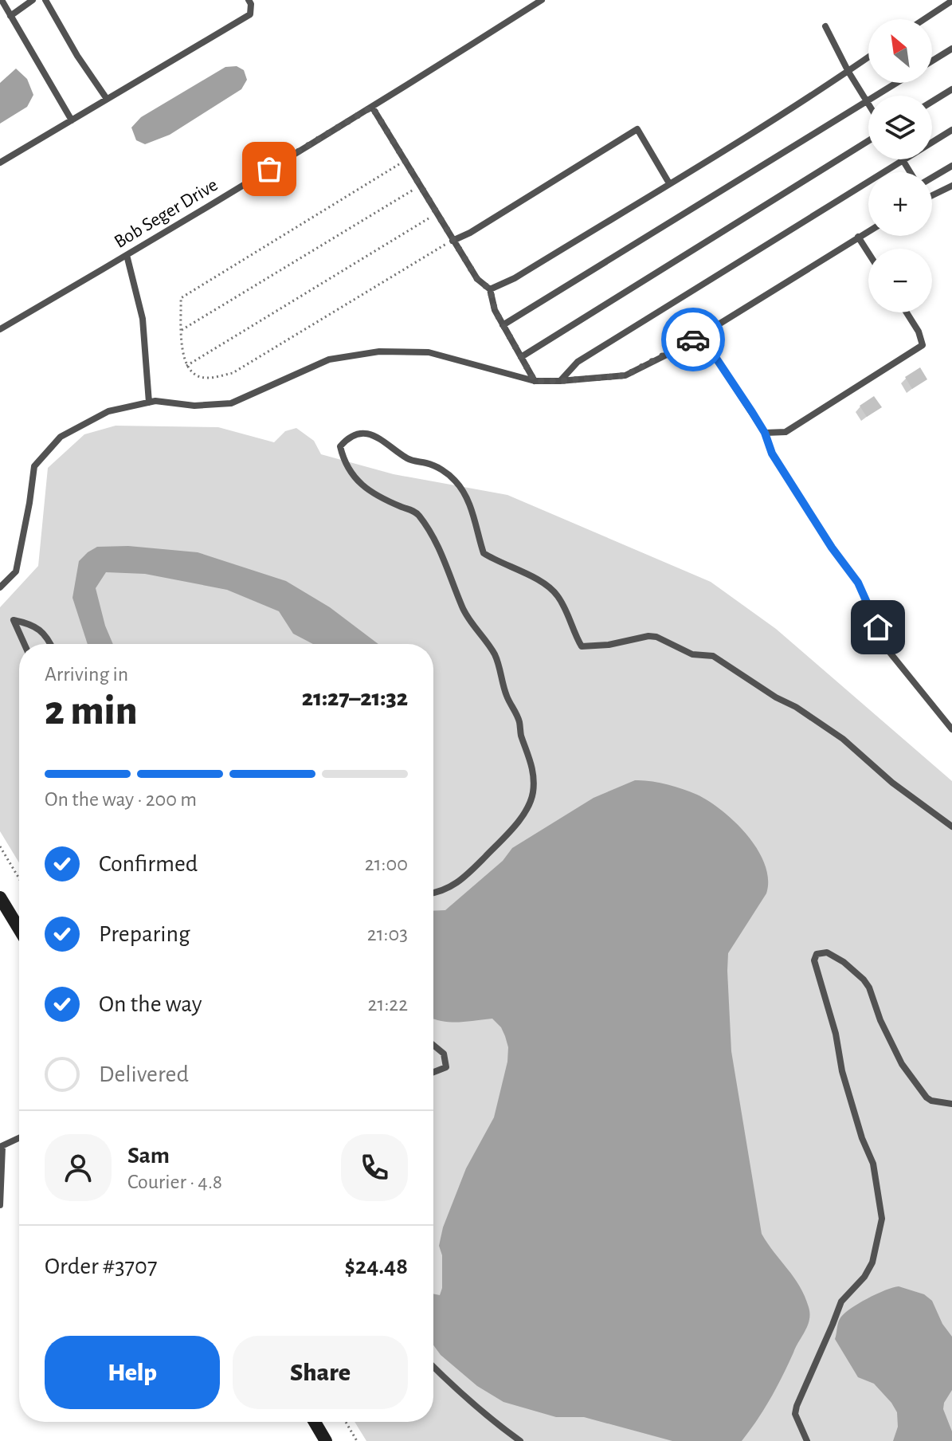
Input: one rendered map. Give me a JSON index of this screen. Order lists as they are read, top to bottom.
{
  "streets": {
    "lane": ["Bob Seger Drive"]
  },
  "north": "top left",
  "page": {
    "map_buttons": ["+", "−"],
    "heading": ["2 min", "Arriving in", "21:27–21:32"],
    "panel": [
      "Sam",
      "Courier · 4.8",
      "Order #3707",
      "$24.48"
    ],
    "bar": "On the way · 200 m",
    "list": [
      ["Confirmed", "21:00"],
      ["Preparing", "21:03"],
      ["On the way", "21:22"],
      "Delivered"
    ],
    "buttons": ["Help", "Share"]
  }
}
